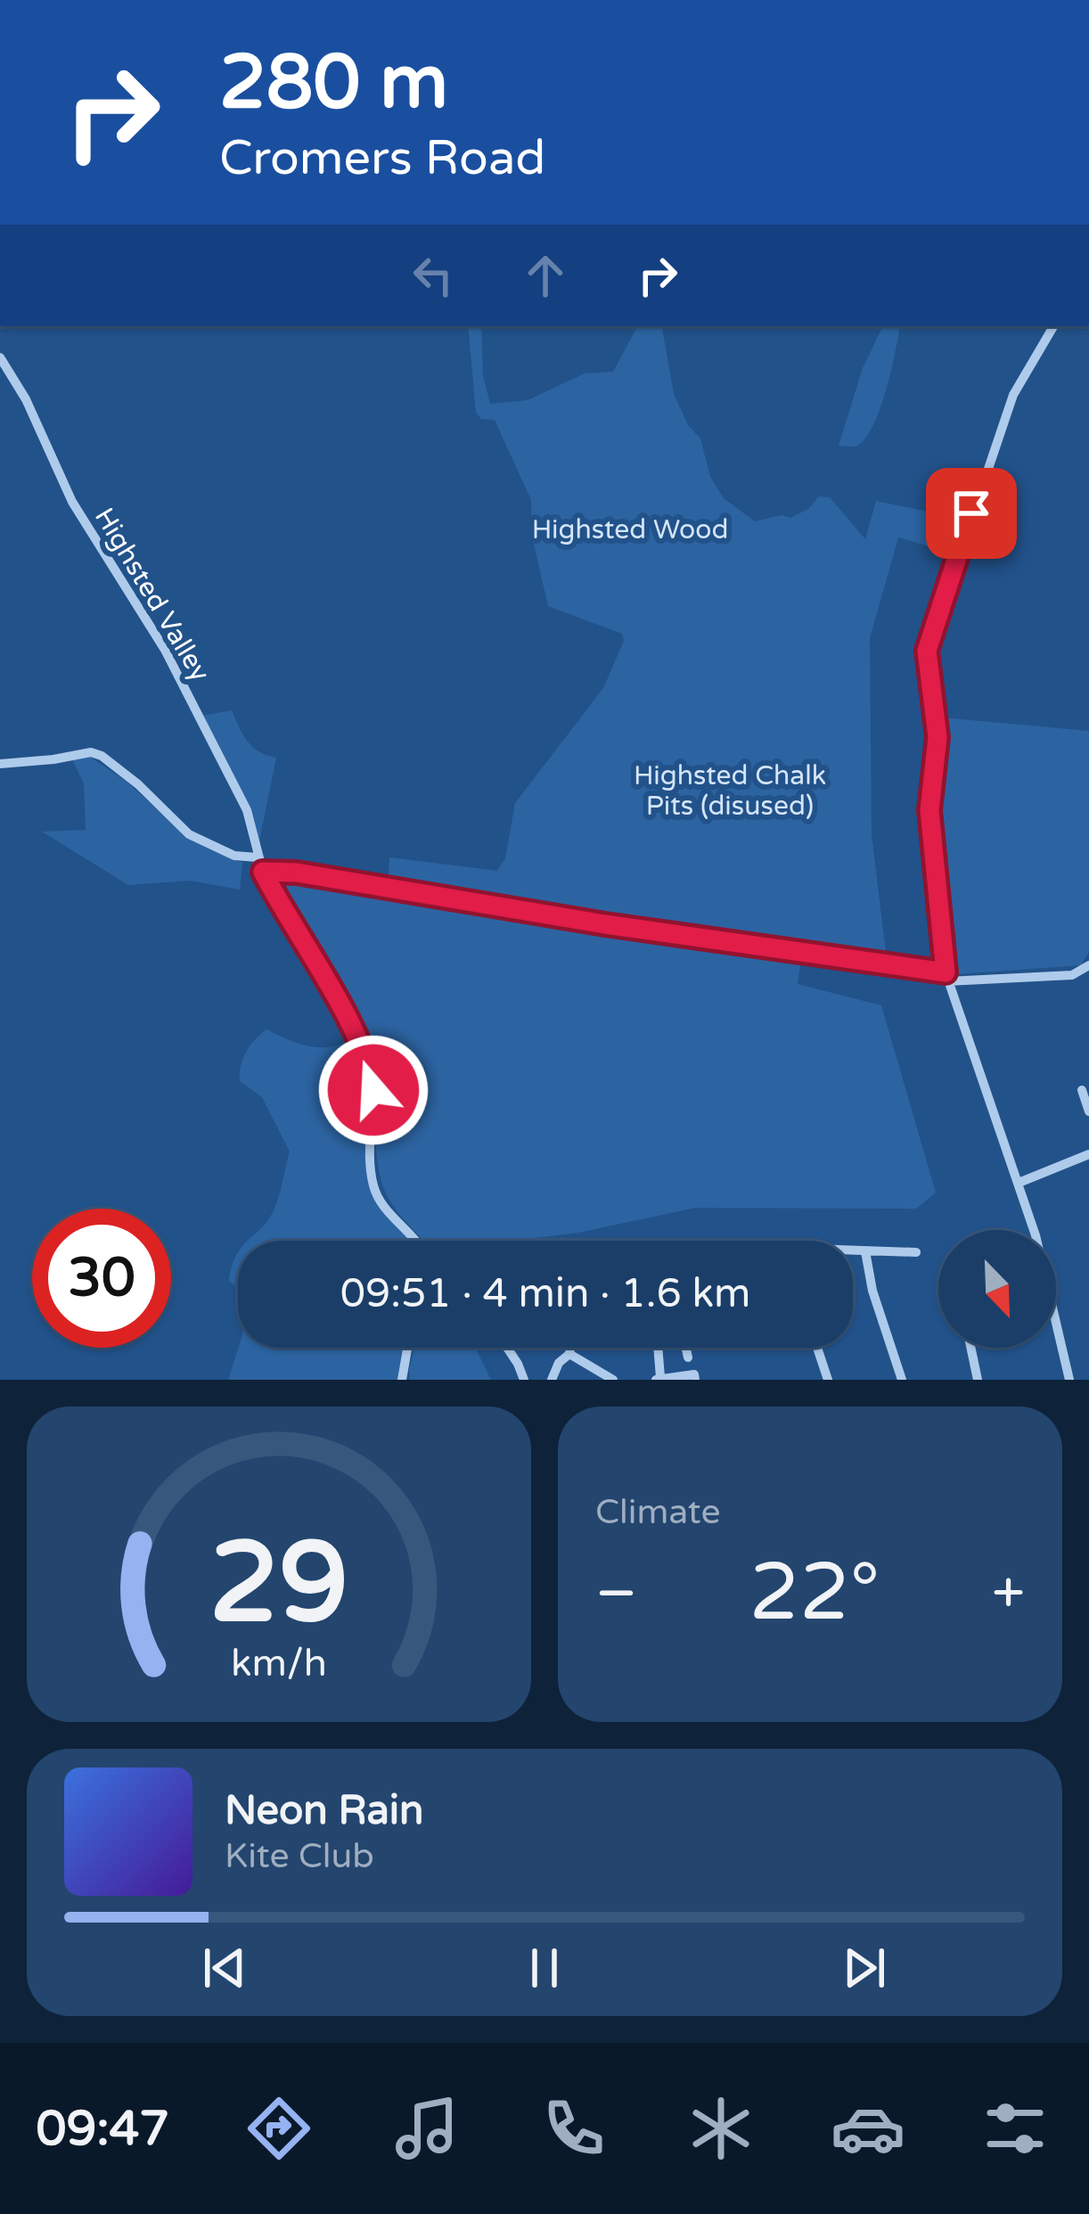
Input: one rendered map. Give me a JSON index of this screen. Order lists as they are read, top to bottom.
{
  "streets": {
    "street": ["Highsted Valley"]
  },
  "parks": ["Highsted Wood", "Highsted Chalk Pits (disused)"],
  "north": "bottom right",
  "page": {
    "turn": ["280 m", "Cromers Road"],
    "limit": "30",
    "trip": "09:51 · 4 min · 1.6 km",
    "tile": "Climate",
    "heat": ["−", "22°", "+"],
    "song": ["Neon Rain", "Kite Club"],
    "tabs": "09:47",
    "gauge": ["29", "km/h"]
  }
}
